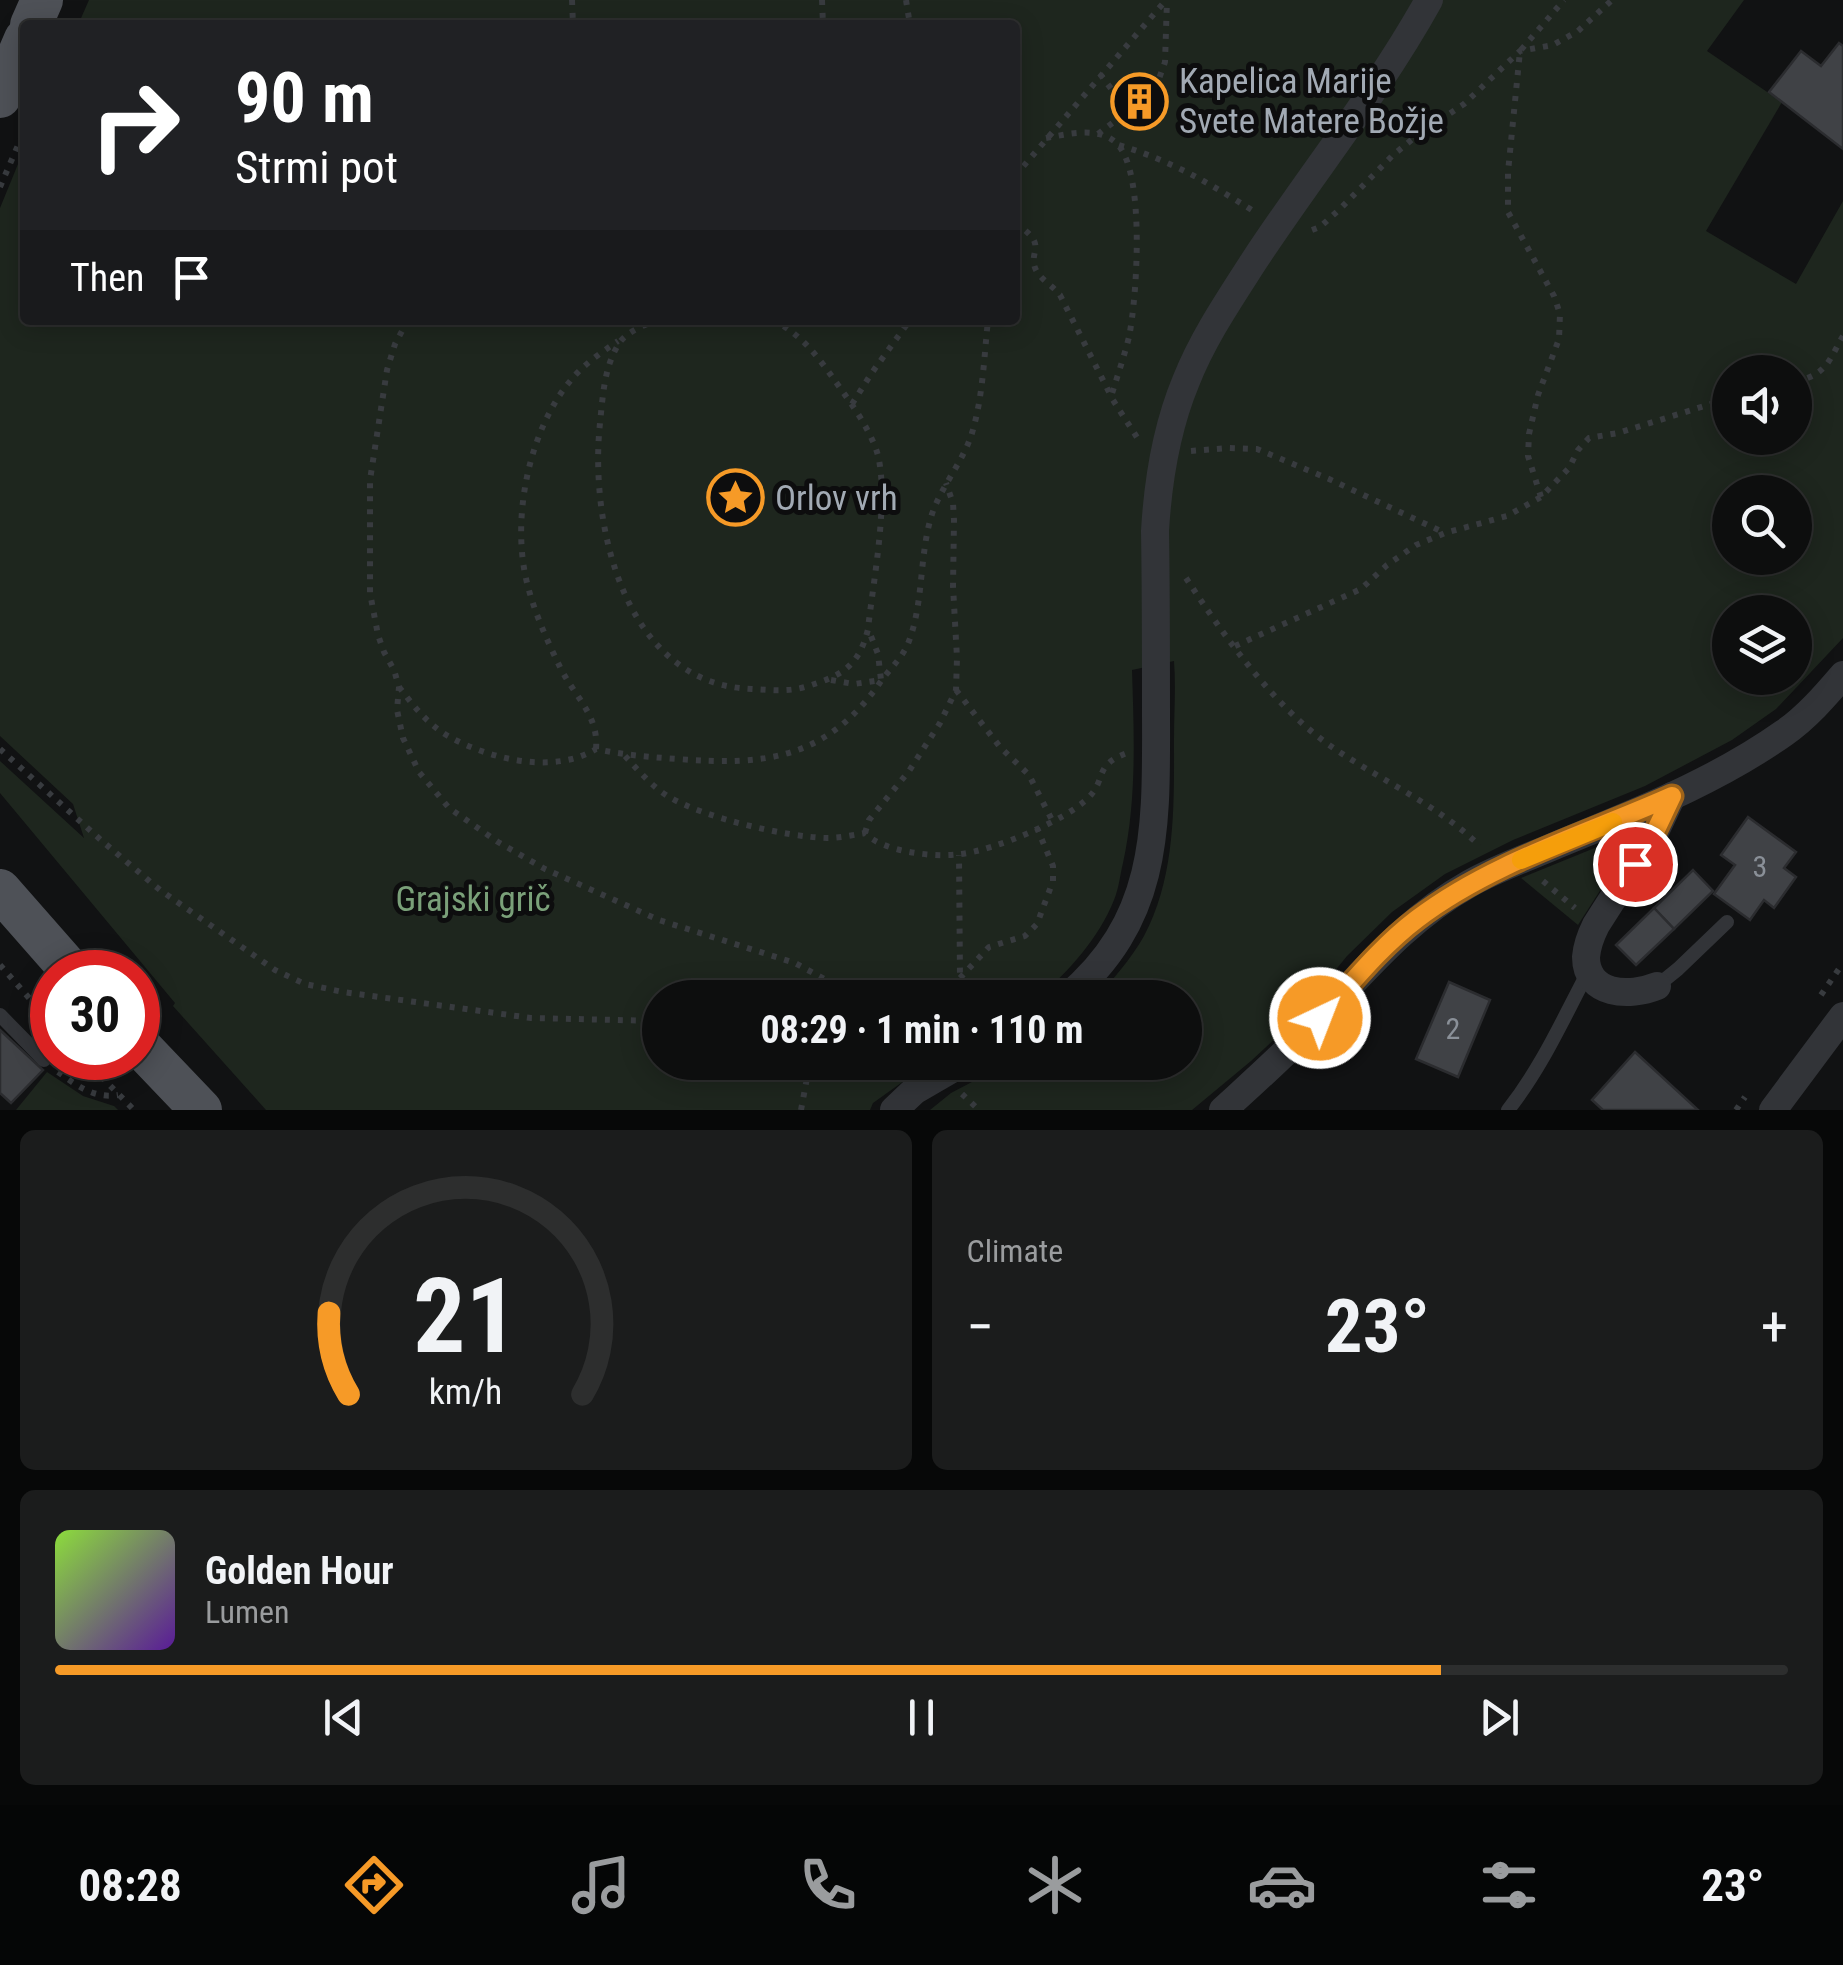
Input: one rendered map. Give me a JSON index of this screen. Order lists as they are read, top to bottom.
{
  "parks": ["Grajski grič"],
  "places": {
    "building": ["Kapelica Marije Svete Matere Božje"],
    "place": ["Orlov vrh"]
  },
  "house_numbers": ["3", "2"],
  "page": {
    "turn": ["90 m", "Strmi pot"],
    "then": "Then",
    "limit": "30",
    "trip": "08:29 · 1 min · 110 m",
    "tile": "Climate",
    "heat": ["−", "23°", "+"],
    "song": ["Golden Hour", "Lumen"],
    "tabs": ["08:28", "23°"],
    "gauge": ["21", "km/h"]
  }
}
